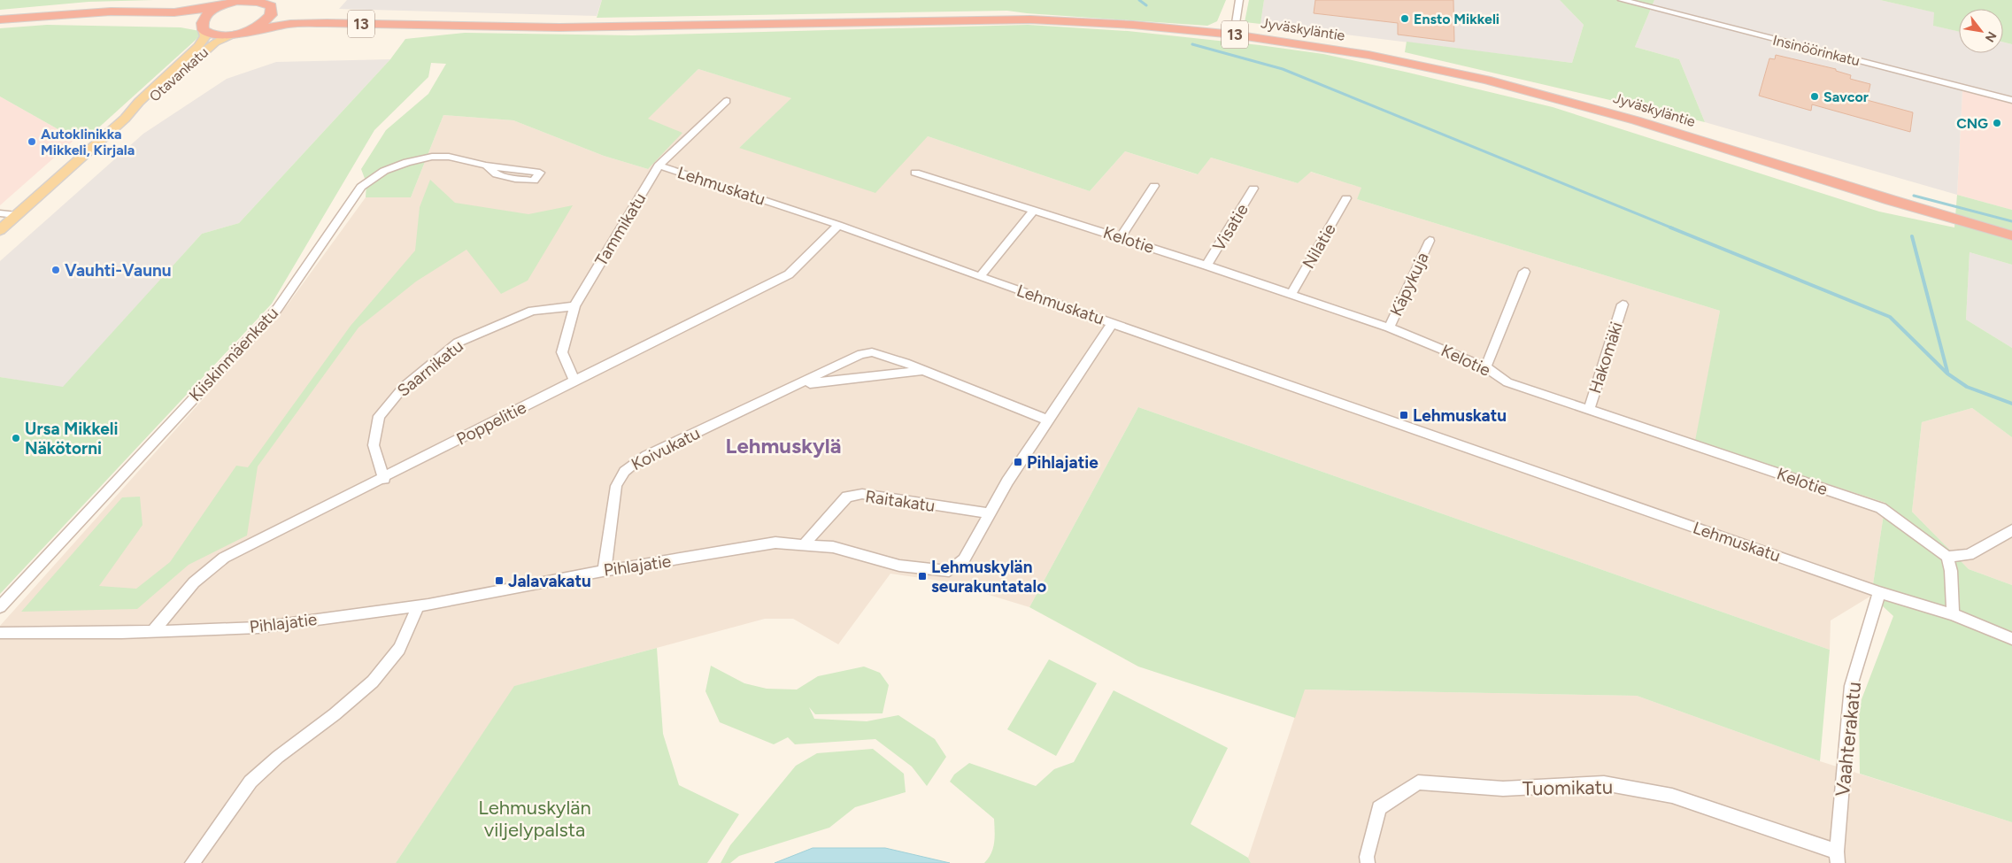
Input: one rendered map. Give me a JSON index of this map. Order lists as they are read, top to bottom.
{
  "streets": {
    "highway": ["13", "Jyväskyläntie"],
    "main road": ["Otavankatu"],
    "street": [
      "Insinöörinkatu",
      "Lehmuskatu",
      "Visatie",
      "Tammikatu",
      "Kelotie",
      "Nilatie",
      "Käpykuja",
      "Kiiskinmäenkatu",
      "Hakomäki",
      "Saarnikatu",
      "Poppelitie",
      "Koivukatu",
      "Raitakatu",
      "Pihlajatie",
      "Vaahterakatu",
      "Tuomikatu"
    ]
  },
  "crossings": [
    ["13", "Jyväskyläntie"],
    ["13", "Otavankatu"],
    ["Lehmuskatu", "Tammikatu"],
    ["Lehmuskatu", "Poppelitie"],
    ["Lehmuskatu", "Pihlajatie"],
    ["Lehmuskatu", "Vaahterakatu"],
    ["Visatie", "Kelotie"],
    ["Tammikatu", "Saarnikatu"],
    ["Tammikatu", "Poppelitie"],
    ["Kelotie", "Nilatie"],
    ["Kelotie", "Käpykuja"],
    ["Kelotie", "Hakomäki"],
    ["Saarnikatu", "Poppelitie"],
    ["Poppelitie", "Pihlajatie"],
    ["Koivukatu", "Pihlajatie"],
    ["Raitakatu", "Pihlajatie"],
    ["Vaahterakatu", "Tuomikatu"]
  ],
  "districts": ["Lehmuskylä"],
  "parks": ["Lehmuskylän viljelypalsta"],
  "places": {
    "other": [
      "Ensto Mikkeli",
      "Savcor",
      "CNG",
      "Autoklinikka Mikkeli, Kirjala",
      "Vauhti-Vaunu",
      "Ursa Mikkeli Näkötorni"
    ],
    "transit": [
      "Lehmuskatu",
      "Pihlajatie",
      "Lehmuskylän seurakuntatalo",
      "Jalavakatu"
    ]
  },
  "north": "bottom right"
}
